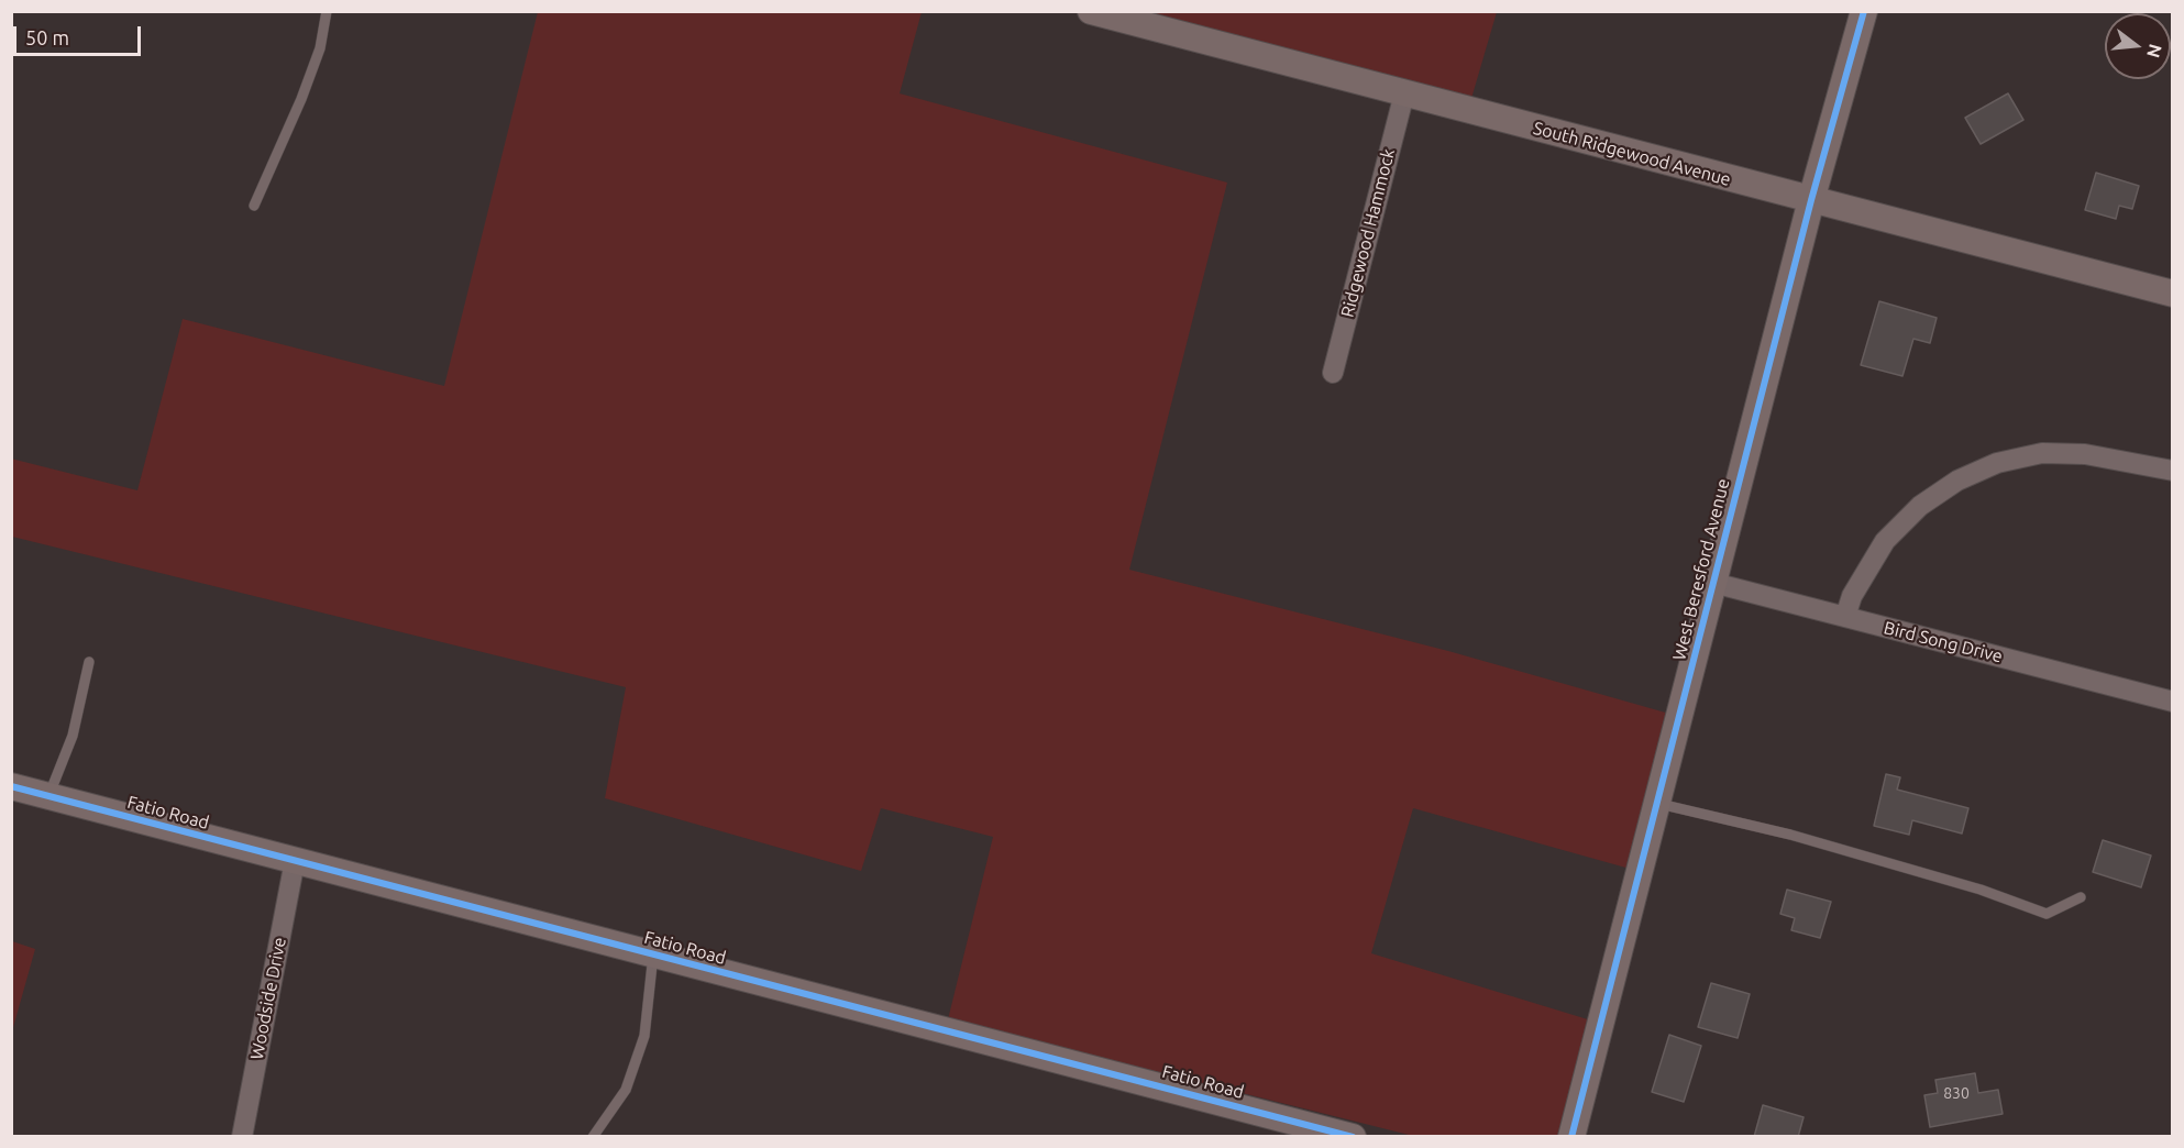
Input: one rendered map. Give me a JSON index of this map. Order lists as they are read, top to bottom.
{
  "streets": {
    "street": [
      "South Ridgewood Avenue",
      "Ridgewood Hammock",
      "West Beresford Avenue",
      "Bird Song Drive",
      "Fatio Road",
      "Woodside Drive"
    ]
  },
  "crossings": [
    ["South Ridgewood Avenue", "Ridgewood Hammock"],
    ["South Ridgewood Avenue", "West Beresford Avenue"],
    ["West Beresford Avenue", "Bird Song Drive"],
    ["Fatio Road", "Woodside Drive"]
  ],
  "house_numbers": ["830"],
  "scale_bar": "50 m",
  "north": "right"
}
